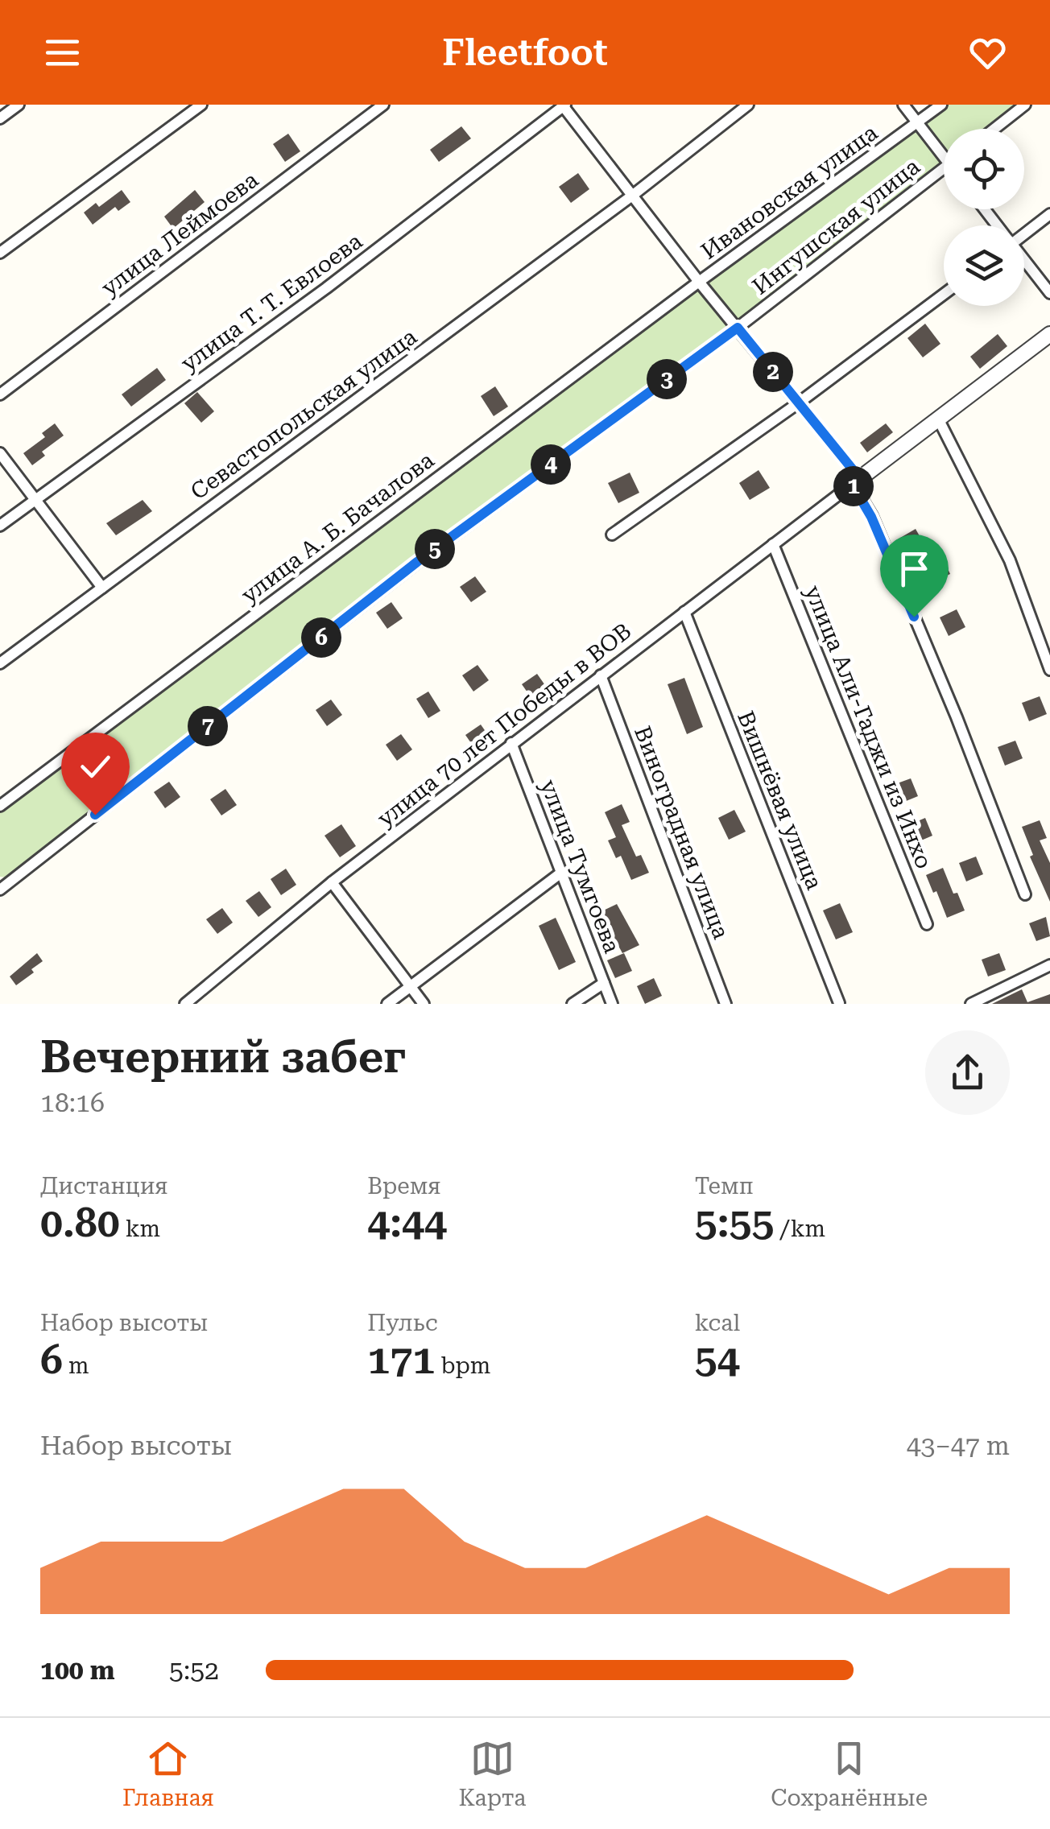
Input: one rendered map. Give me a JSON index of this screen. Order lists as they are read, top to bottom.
{
  "streets": {
    "street": [
      "Ивановская улица",
      "Ингушская улица",
      "улица Леймоева",
      "улица Т. Т. Евлоева",
      "Севастопольская улица",
      "улица А. Б. Бачалова",
      "улица 70 лет Победы в ВОВ",
      "улица Али-Гаджи из Инхо",
      "Вишнёвая улица",
      "Виноградная улица",
      "улица Тумгоева"
    ]
  },
  "crossings": [
    ["Ивановская улица", "улица А. Б. Бачалова"],
    ["улица 70 лет Победы в ВОВ", "улица Али-Гаджи из Инхо"],
    ["улица 70 лет Победы в ВОВ", "Вишнёвая улица"],
    ["улица 70 лет Победы в ВОВ", "Виноградная улица"],
    ["улица 70 лет Победы в ВОВ", "улица Тумгоева"]
  ],
  "page": {
    "header": "Fleetfoot",
    "pins": [
      "2",
      "3",
      "4",
      "1",
      "5",
      "6",
      "7"
    ],
    "heading": ["Вечерний забег", "18:16"],
    "stats": [
      ["Дистанция", "0.80 km"],
      ["Время", "4:44"],
      ["Темп", "5:55 /km"],
      ["Набор высоты", "6 m"],
      ["Пульс", "171 bpm"],
      ["kcal", "54"]
    ],
    "chart": ["Набор высоты", "43–47 m"],
    "list": [
      {
        "name": "100 m",
        "note": "5:52"
      }
    ],
    "tabs": ["Главная", "Карта", "Сохранённые"]
  }
}
